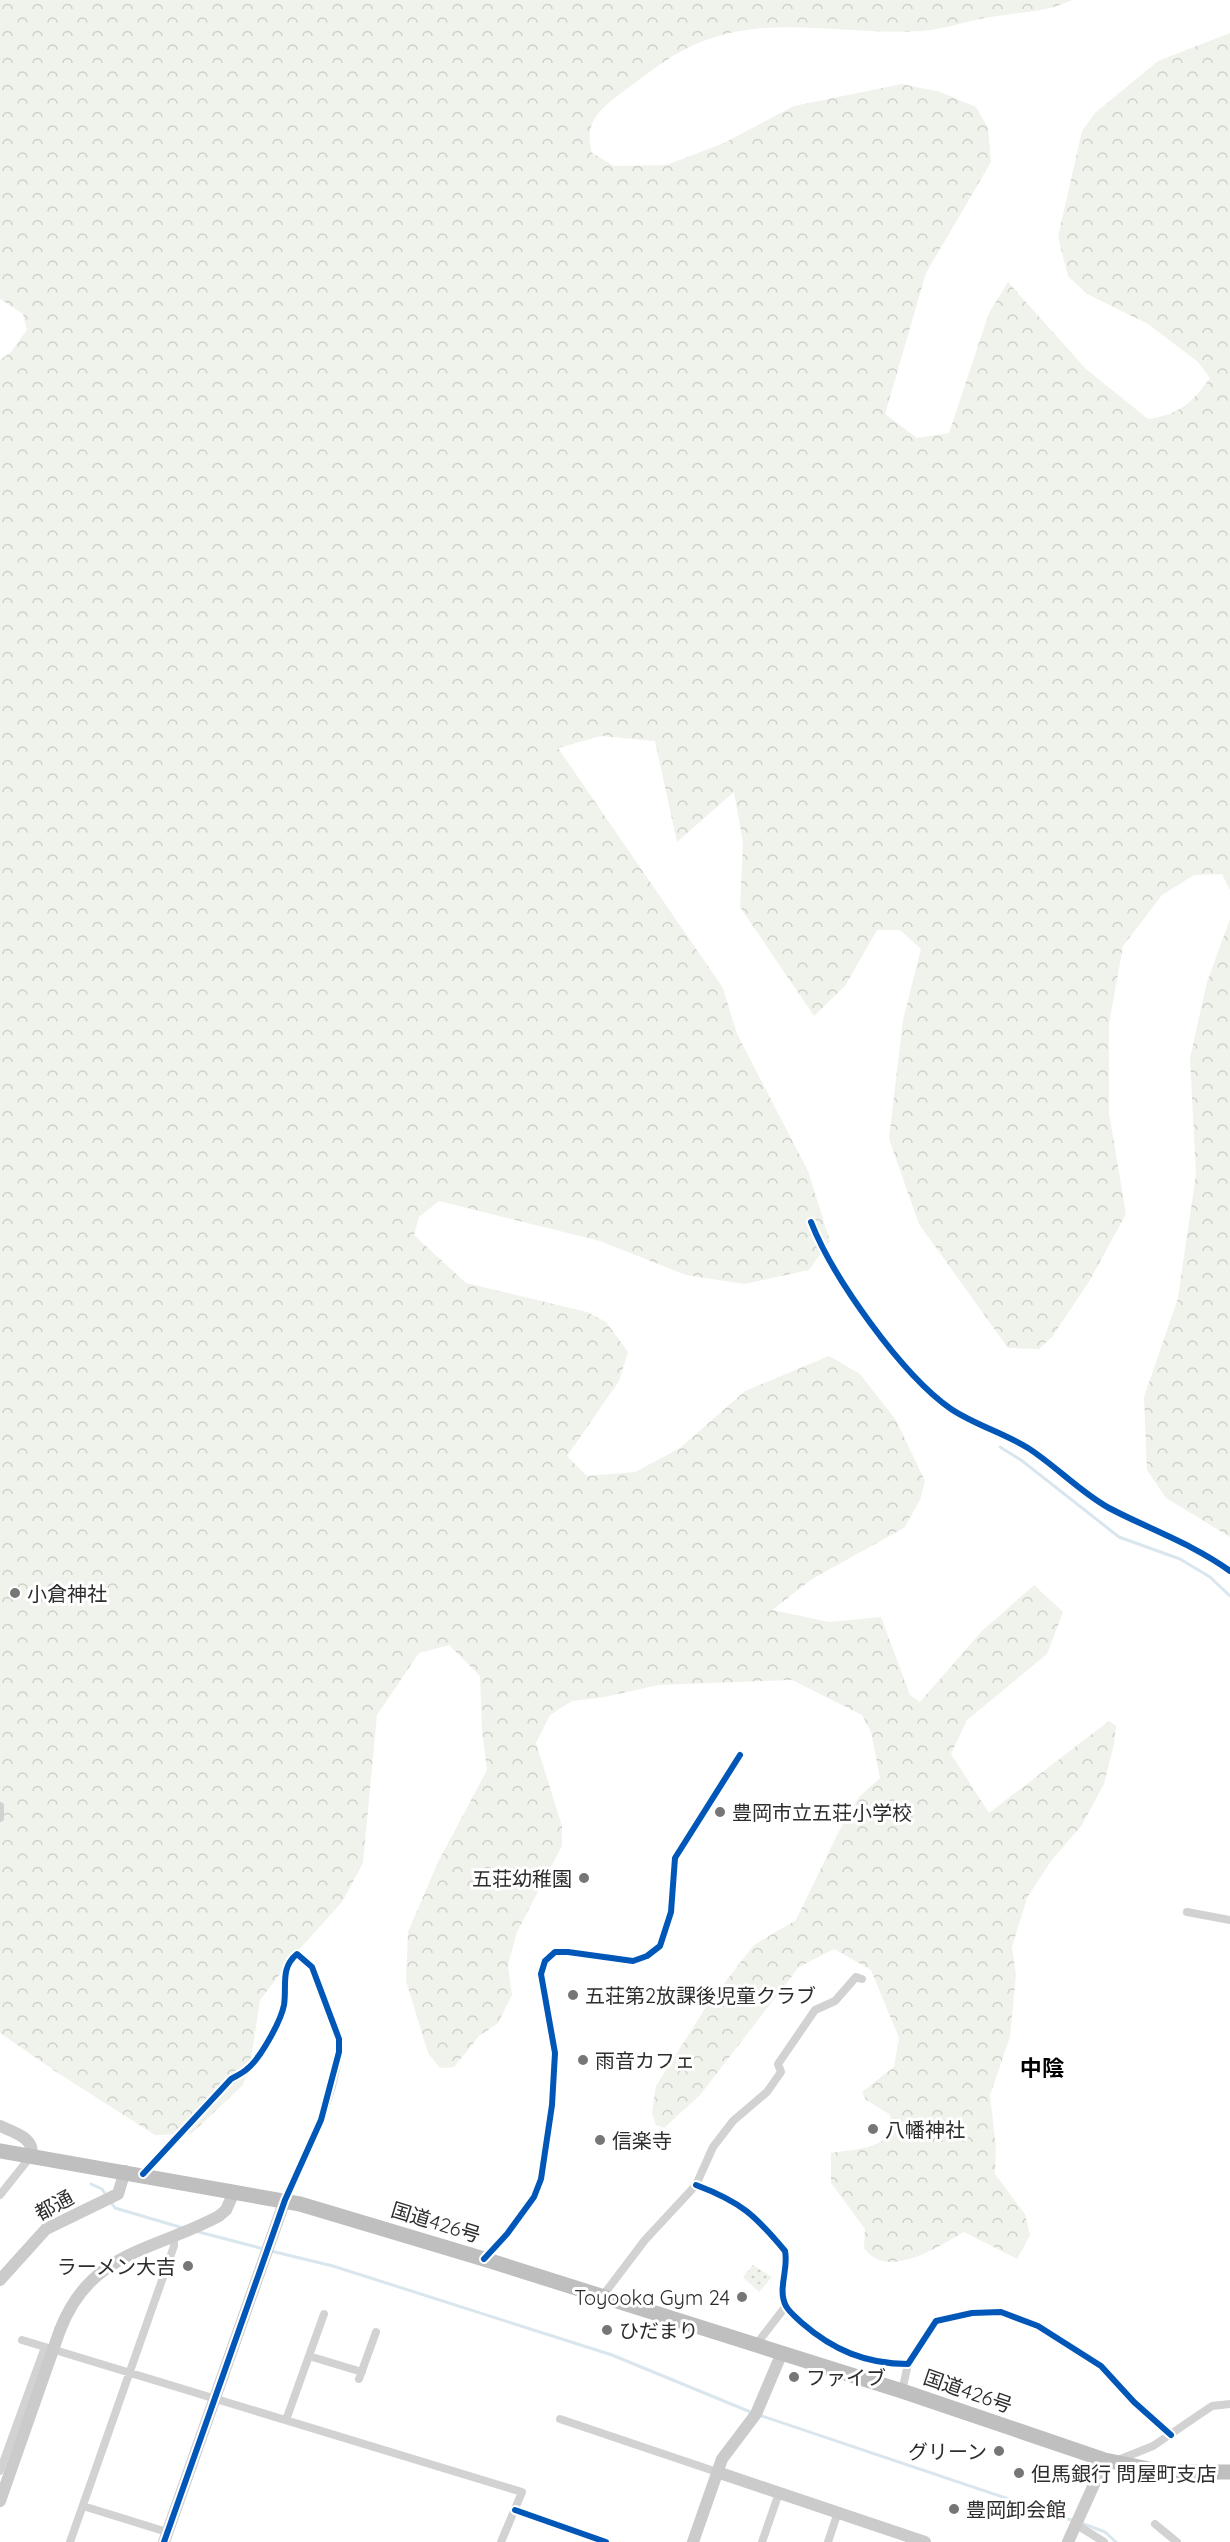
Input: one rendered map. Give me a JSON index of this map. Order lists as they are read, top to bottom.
{
  "streets": {
    "highway": ["国道426号"],
    "street": ["都通"]
  },
  "crossings": [
    ["都通", "国道426号"]
  ],
  "districts": ["中陰"],
  "places": [
    "小倉神社",
    "豊岡市立五荘小学校",
    "五荘幼稚園",
    "五荘第2放課後児童クラブ",
    "雨音カフェ",
    "八幡神社",
    "信楽寺",
    "ラーメン大吉",
    "Toyooka Gym 24",
    "ひだまり",
    "ファイブ",
    "グリーン",
    "但馬銀行 問屋町支店",
    "豊岡卸会館"
  ]
}
